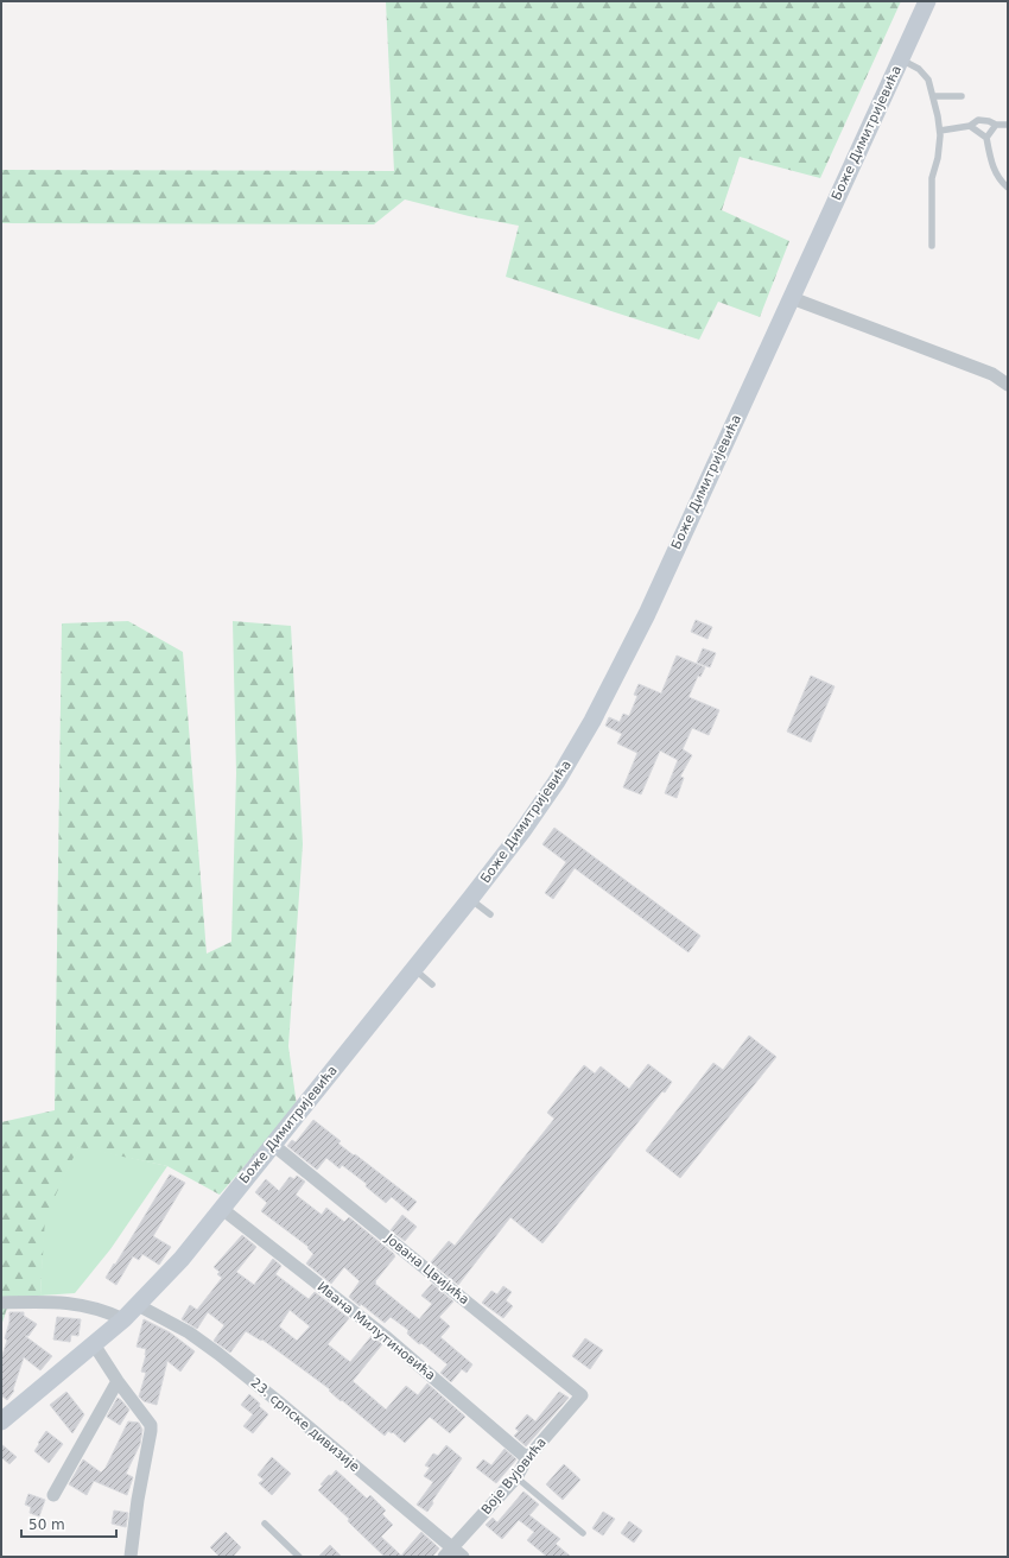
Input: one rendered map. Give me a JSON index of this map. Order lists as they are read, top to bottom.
{
  "streets": {
    "main road": ["Боже Димитријевића"],
    "street": [
      "Јована Цвијића",
      "Ивана Милутиновића",
      "23. српске дивизије",
      "Воје Вујовића"
    ]
  },
  "crossings": [
    ["Боже Димитријевића", "Јована Цвијића"],
    ["Боже Димитријевића", "Ивана Милутиновића"],
    ["Боже Димитријевића", "23. српске дивизије"],
    ["Јована Цвијића", "Воје Вујовића"],
    ["Ивана Милутиновића", "Воје Вујовића"],
    ["23. српске дивизије", "Воје Вујовића"]
  ],
  "scale_bar": "50 m"
}
